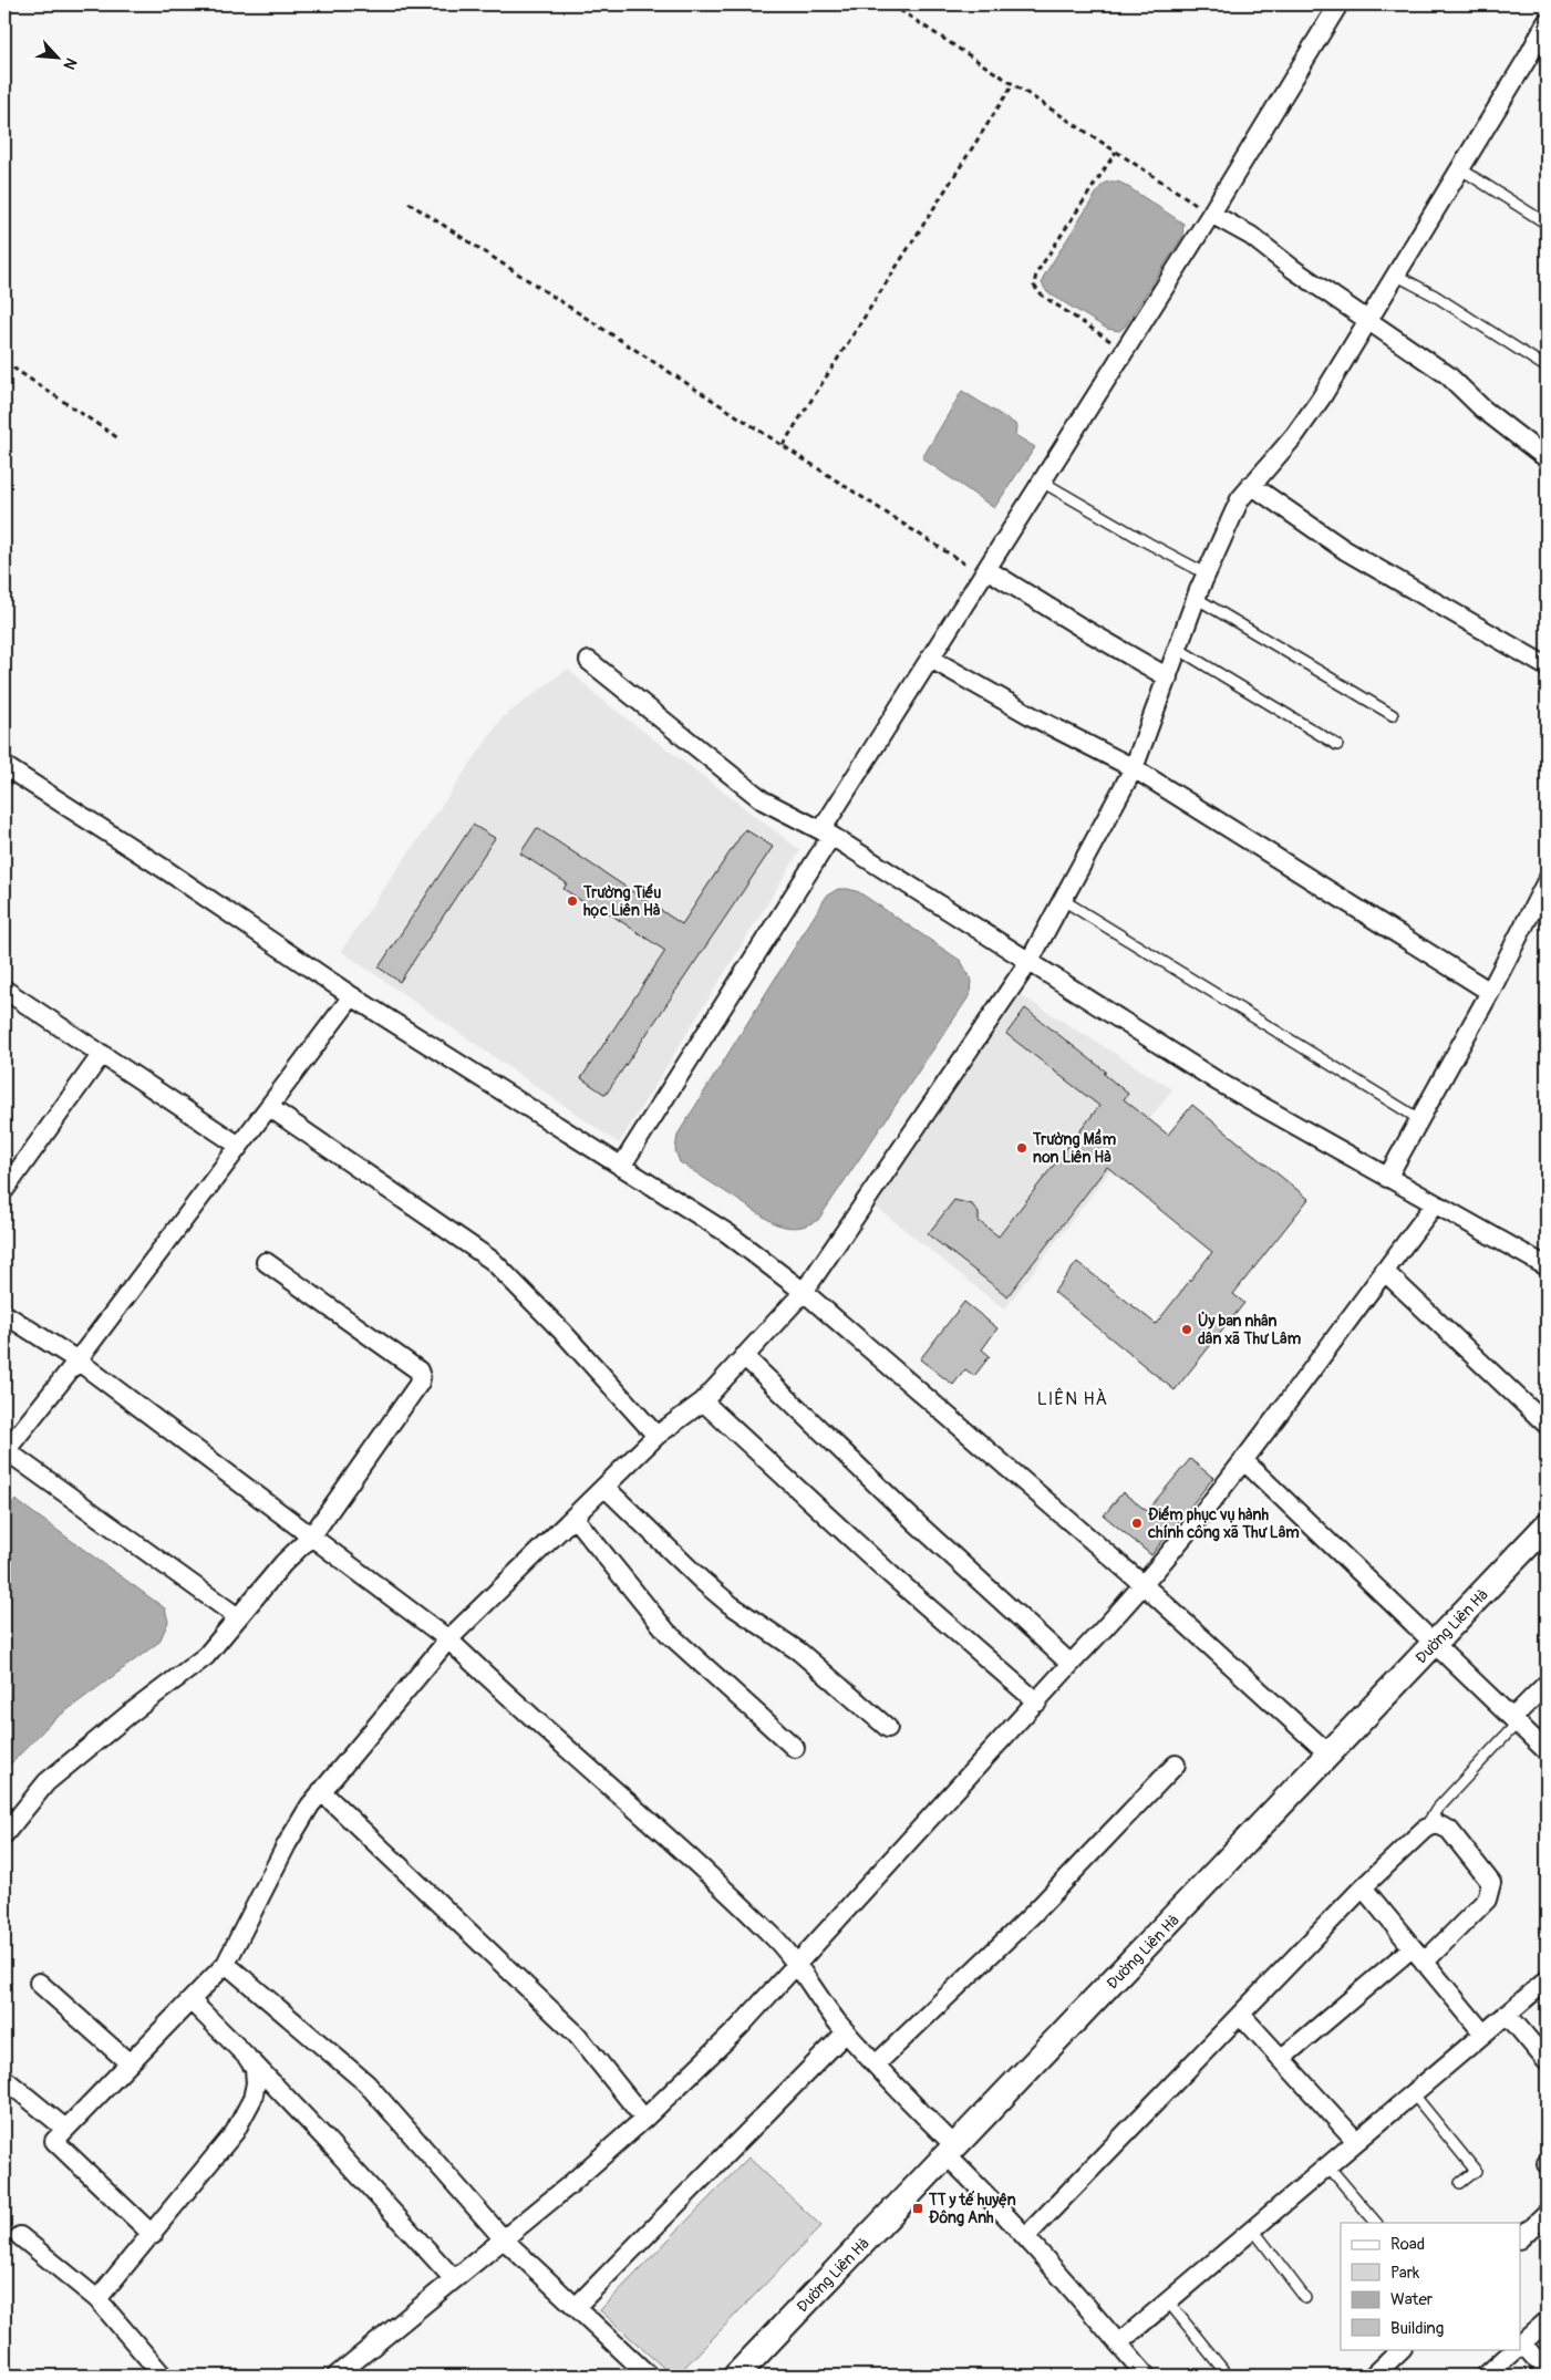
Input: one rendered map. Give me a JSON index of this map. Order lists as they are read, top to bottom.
{
  "streets": {
    "main road": ["Đường Liên Hà"]
  },
  "districts": ["LIÊN HÀ"],
  "places": {
    "other": [
      "Trường Tiểu học Liên Hà",
      "Trường Mầm non Liên Hà",
      "Ủy ban nhân dân xã Thư Lâm",
      "Điểm phục vụ hành chính công xã Thư Lâm"
    ],
    "transit": ["TT y tế huyện Đông Anh"]
  },
  "legend": [
    "Road",
    "Park",
    "Water",
    "Building"
  ],
  "north": "bottom right"
}
